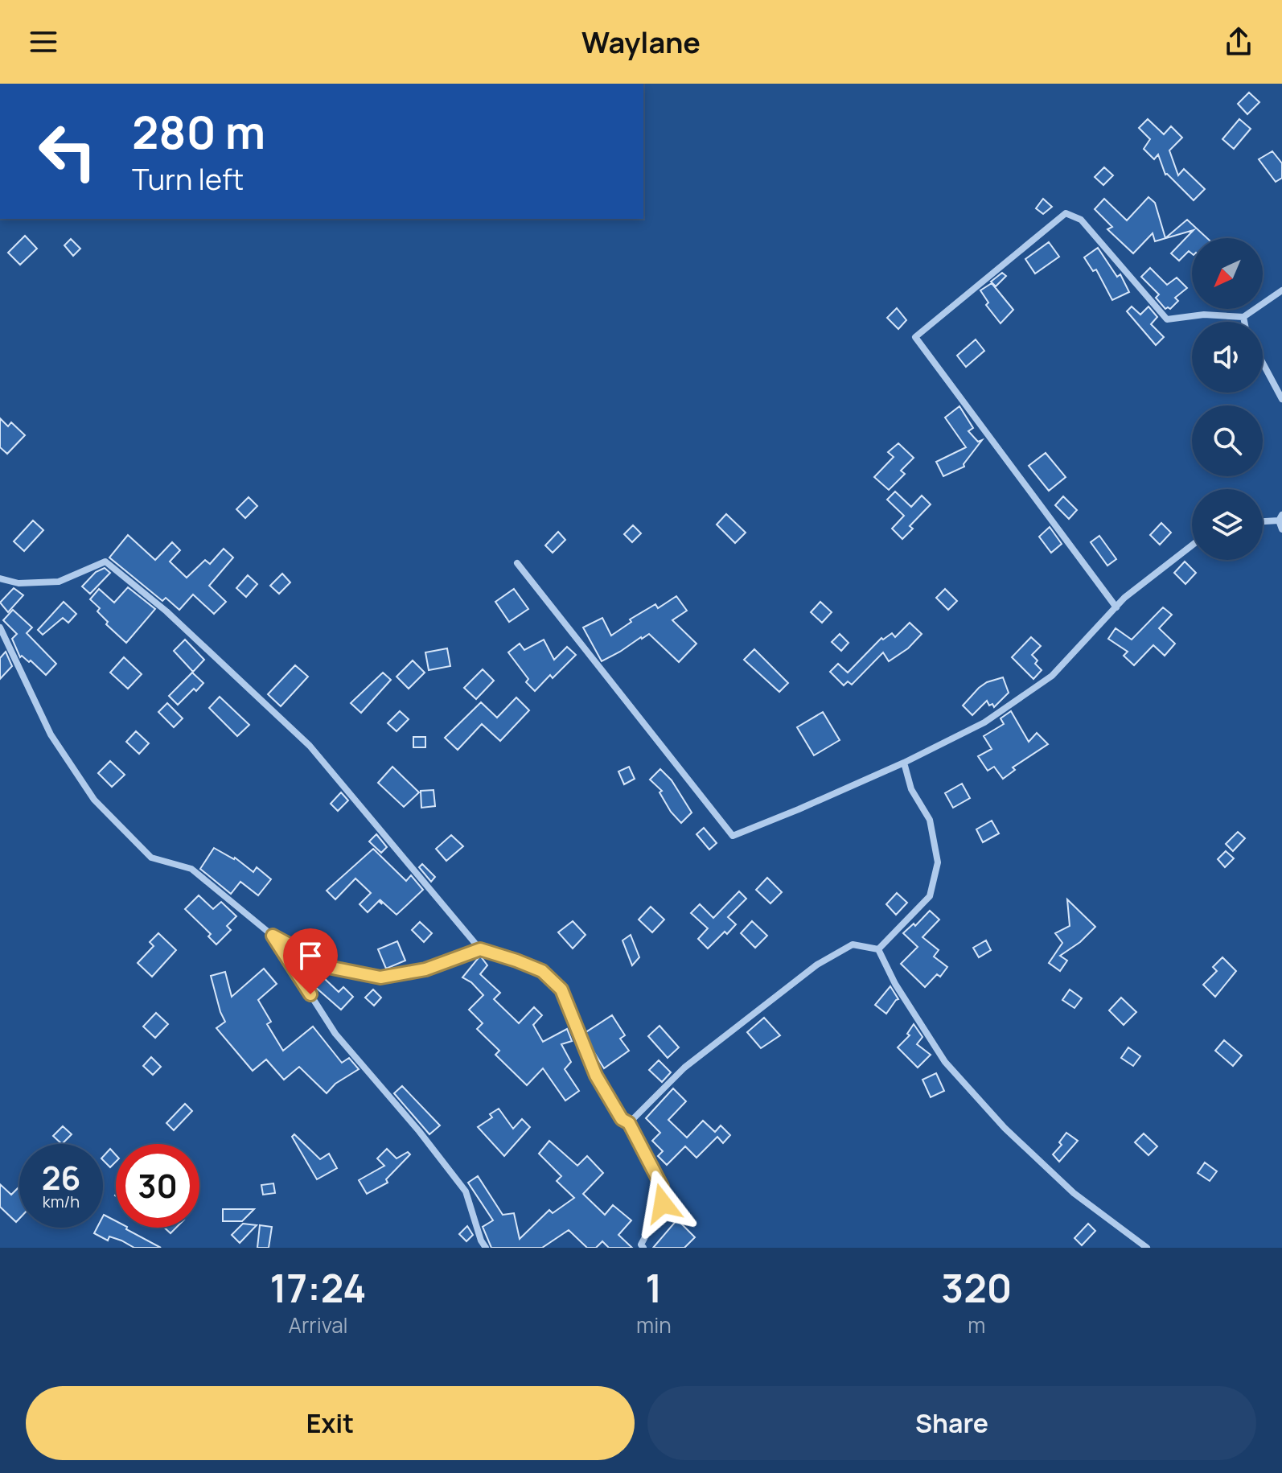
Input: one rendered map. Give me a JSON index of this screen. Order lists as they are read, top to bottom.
{
  "north": "bottom left",
  "page": {
    "header": "Waylane",
    "turn": ["280 m", "Turn left"],
    "speed": "26 km/h",
    "limit": "30",
    "eta": [
      "17:24",
      "Arrival",
      "1",
      "min",
      "320",
      "m"
    ],
    "buttons": ["Exit", "Share"]
  }
}
